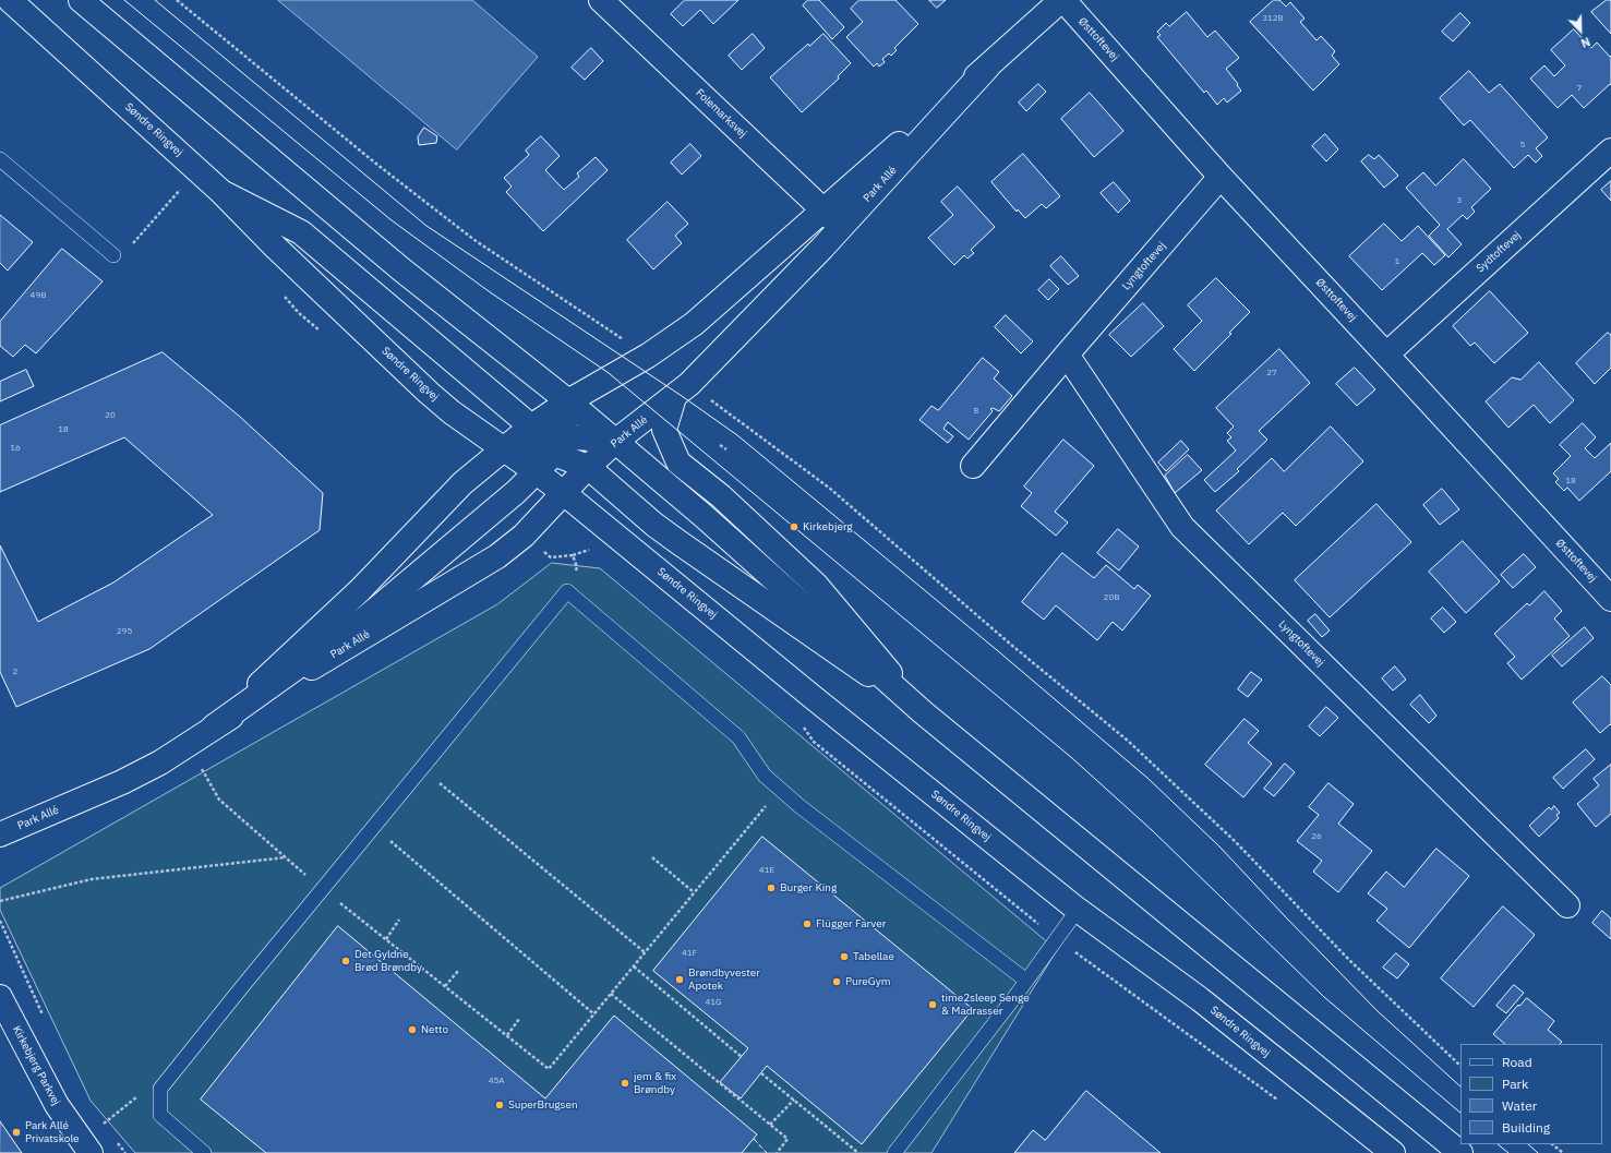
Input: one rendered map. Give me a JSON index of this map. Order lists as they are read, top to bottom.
{
  "streets": {
    "street": [
      "Østtoftevej",
      "Folemarksvej",
      "Søndre Ringvej",
      "Park Allé",
      "Sydtoftevej",
      "Lyngtoftevej",
      "Kirkebjerg Parkvej"
    ]
  },
  "crossings": [
    ["Østtoftevej", "Park Allé"],
    ["Østtoftevej", "Sydtoftevej"],
    ["Østtoftevej", "Lyngtoftevej"],
    ["Folemarksvej", "Park Allé"],
    ["Søndre Ringvej", "Park Allé"]
  ],
  "places": [
    "Kirkebjerg",
    "Burger King",
    "Flügger Farver",
    "Tabellae",
    "Det Gyldne Brød Brøndby",
    "Brøndbyvester Apotek",
    "PureGym",
    "time2sleep Senge & Madrasser",
    "Netto",
    "jem & fix Brøndby",
    "SuperBrugsen",
    "Park Allé Privatskole"
  ],
  "house_numbers": [
    "312B",
    "7",
    "5",
    "3",
    "1",
    "49B",
    "27",
    "8",
    "20",
    "18",
    "16",
    "18",
    "20B",
    "295",
    "2",
    "26",
    "41E",
    "41F",
    "41G",
    "45A"
  ],
  "legend": [
    "Road",
    "Park",
    "Water",
    "Building"
  ],
  "north": "bottom right"
}
